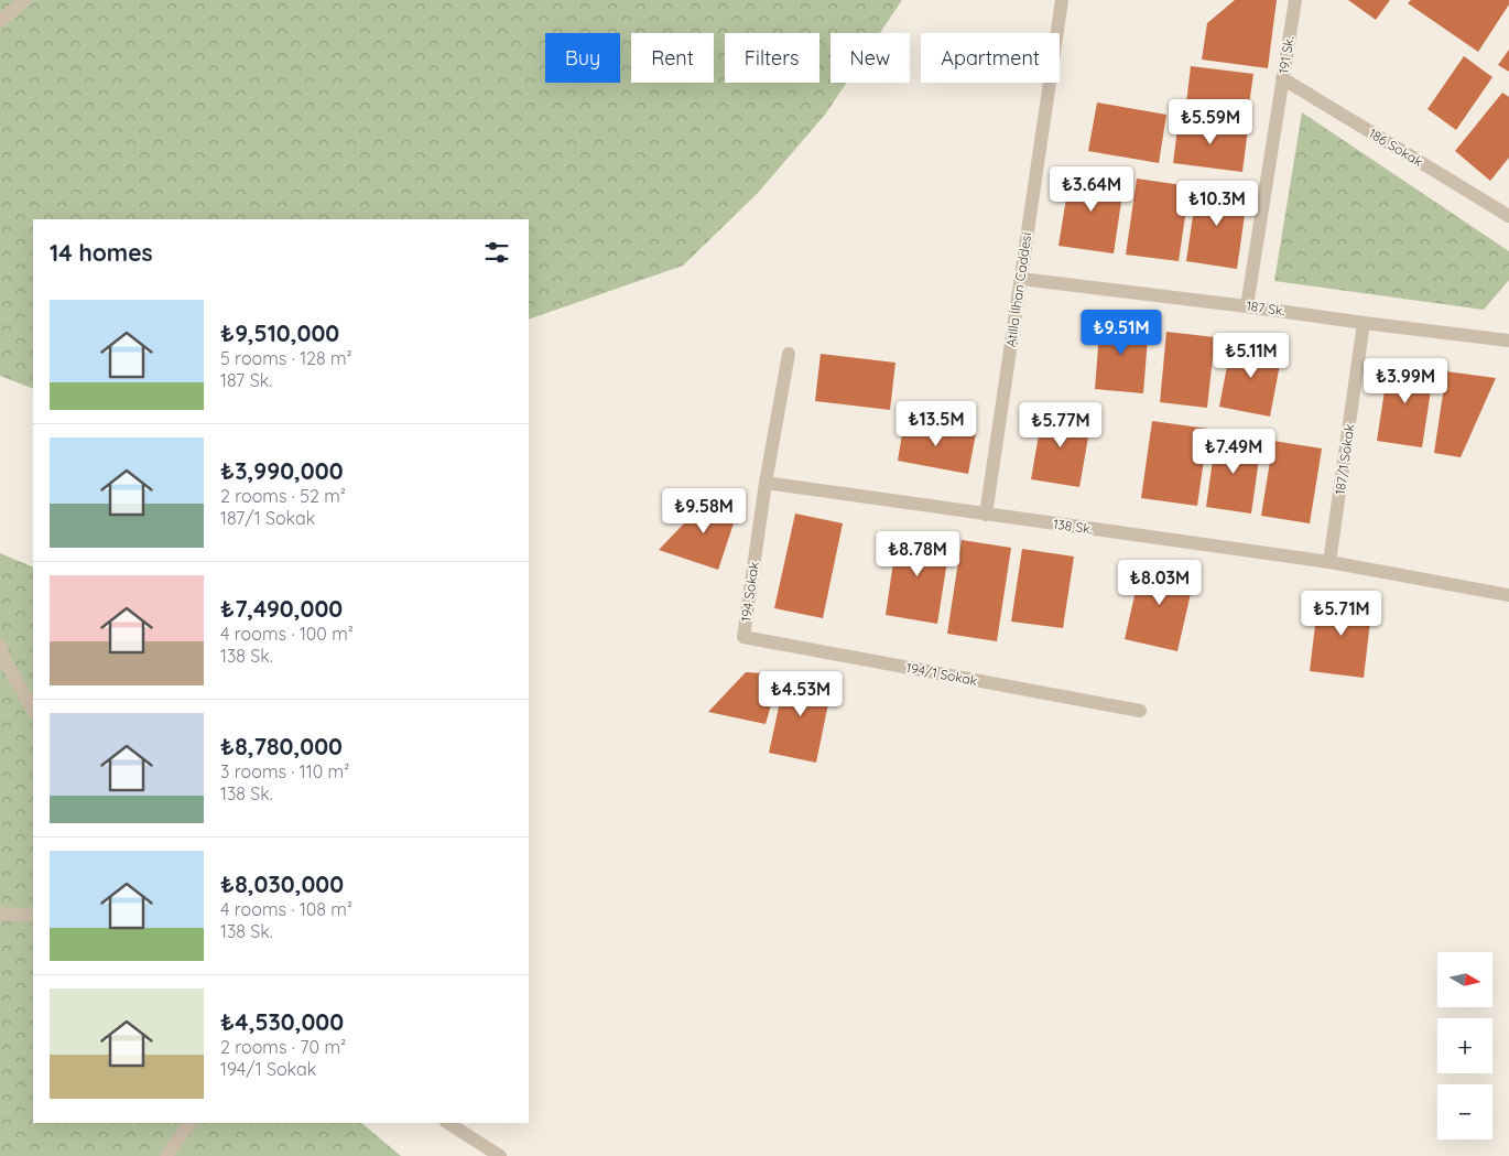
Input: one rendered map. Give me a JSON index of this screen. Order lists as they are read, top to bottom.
{
  "streets": {
    "street": [
      "191 Sk.",
      "186 Sokak",
      "Atilla İlhan Caddesi",
      "187 Sk.",
      "187/1 Sokak",
      "138 Sk.",
      "194 Sokak",
      "194/1 Sokak"
    ]
  },
  "crossings": [
    ["191 Sk.", "186 Sokak"],
    ["191 Sk.", "187 Sk."],
    ["Atilla İlhan Caddesi", "187 Sk."],
    ["Atilla İlhan Caddesi", "138 Sk."],
    ["187 Sk.", "187/1 Sokak"],
    ["187/1 Sokak", "138 Sk."],
    ["138 Sk.", "194 Sokak"],
    ["194 Sokak", "194/1 Sokak"]
  ],
  "north": "right",
  "page": {
    "chip": [
      "Buy",
      "Rent",
      "Filters",
      "New",
      "Apartment"
    ],
    "price": [
      "₺5.59M",
      "₺3.64M",
      "₺10.3M",
      "₺9.51M",
      "₺5.11M",
      "₺3.99M",
      "₺13.5M",
      "₺5.77M",
      "₺7.49M",
      "₺9.58M",
      "₺8.78M",
      "₺8.03M",
      "₺5.71M",
      "₺4.53M"
    ],
    "heading": "14 homes",
    "list": [
      {
        "name": "₺9,510,000",
        "note": "5 rooms · 128 m² · 187 Sk."
      },
      {
        "name": "₺3,990,000",
        "note": "2 rooms · 52 m² · 187/1 Sokak"
      },
      {
        "name": "₺7,490,000",
        "note": "4 rooms · 100 m² · 138 Sk."
      },
      {
        "name": "₺8,780,000",
        "note": "3 rooms · 110 m² · 138 Sk."
      },
      {
        "name": "₺8,030,000",
        "note": "4 rooms · 108 m² · 138 Sk."
      },
      {
        "name": "₺4,530,000",
        "note": "2 rooms · 70 m² · 194/1 Sokak"
      }
    ],
    "map_buttons": ["+", "−"]
  }
}
